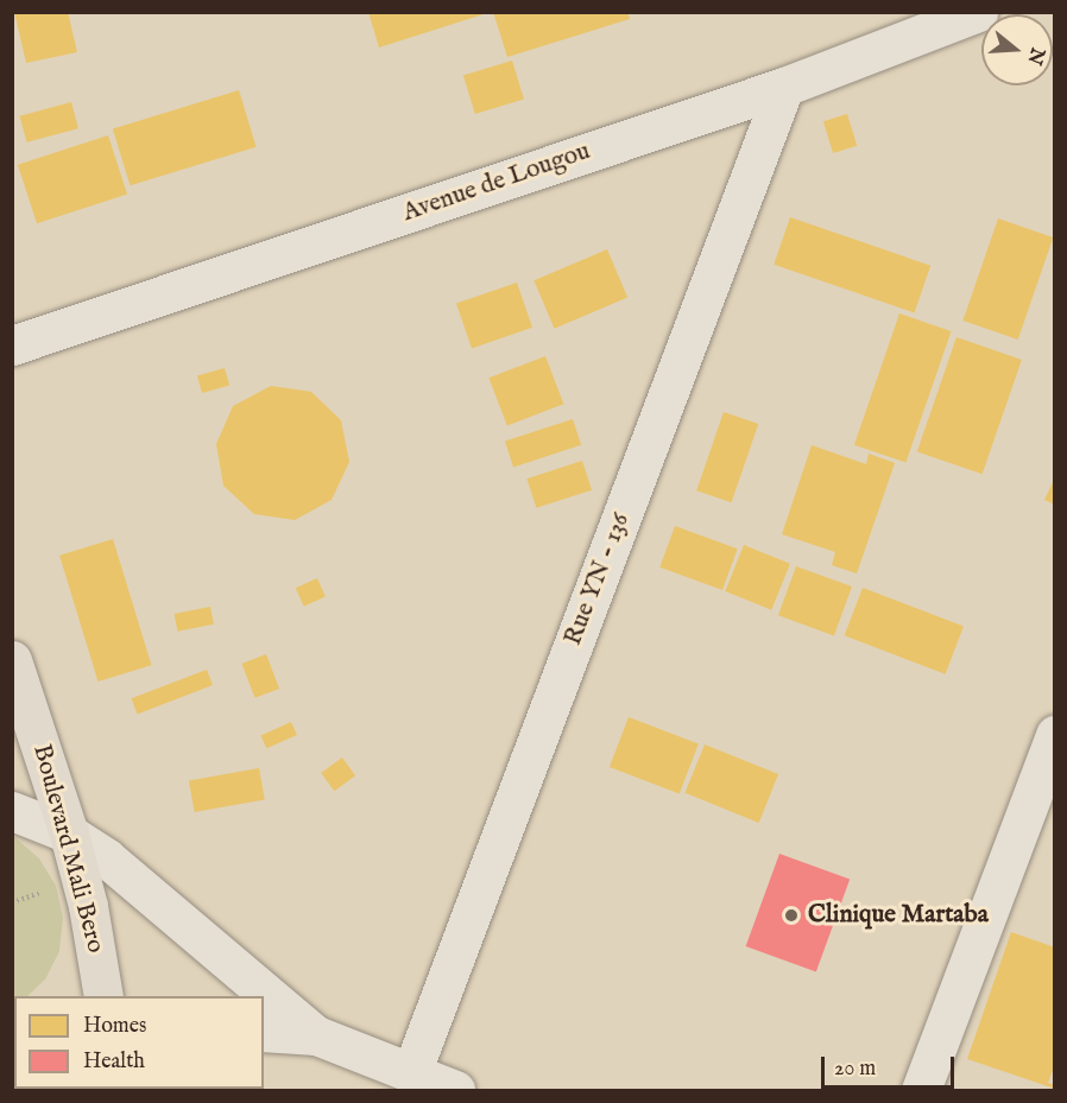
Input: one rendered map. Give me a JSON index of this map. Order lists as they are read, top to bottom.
{
  "streets": {
    "main road": ["Boulevard Mali Bero"],
    "street": ["Avenue de Lougou", "Rue YN - 136"]
  },
  "crossings": [
    ["Avenue de Lougou", "Rue YN - 136"]
  ],
  "places": ["Clinique Martaba"],
  "legend": ["Homes", "Health"],
  "scale_bar": "20 m",
  "north": "right"
}
